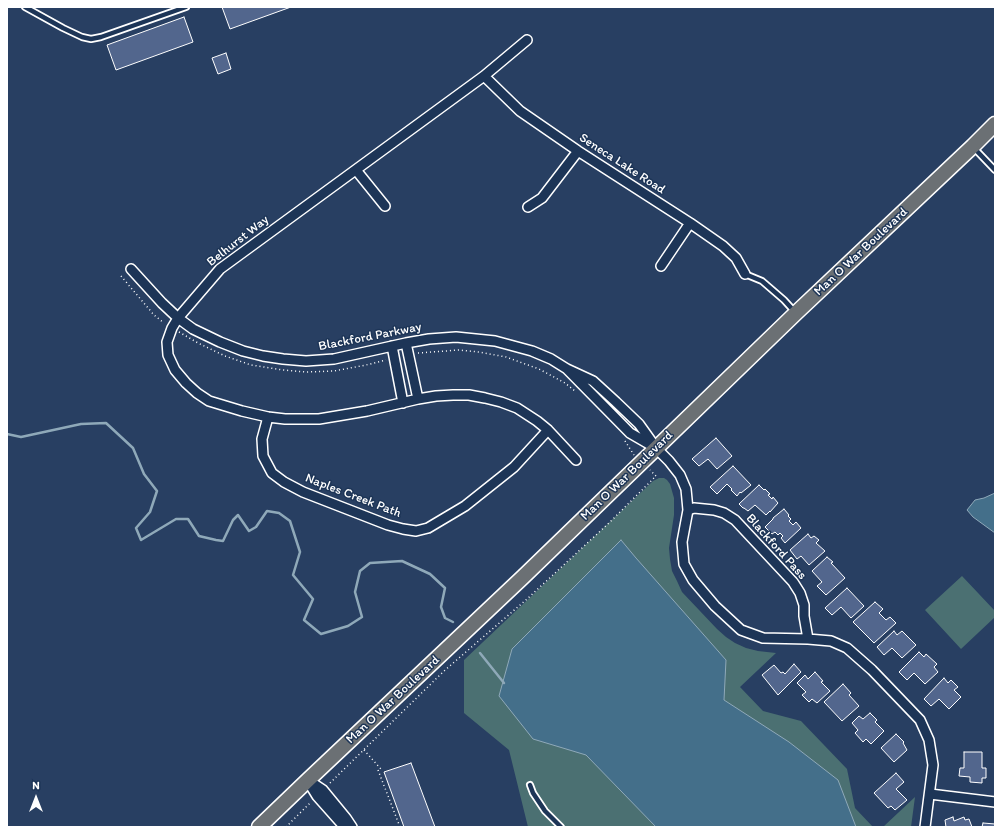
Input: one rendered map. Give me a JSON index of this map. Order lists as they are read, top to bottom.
{
  "streets": {
    "main road": ["Man O War Boulevard"],
    "street": [
      "Seneca Lake Road",
      "Belhurst Way",
      "Blackford Parkway",
      "Naples Creek Path",
      "Blackford Pass"
    ]
  },
  "crossings": [
    ["Seneca Lake Road", "Belhurst Way"],
    ["Belhurst Way", "Blackford Parkway"],
    ["Belhurst Way", "Naples Creek Path"],
    ["Man O War Boulevard", "Blackford Parkway"],
    ["Blackford Parkway", "Blackford Pass"]
  ],
  "north": "top"
}
